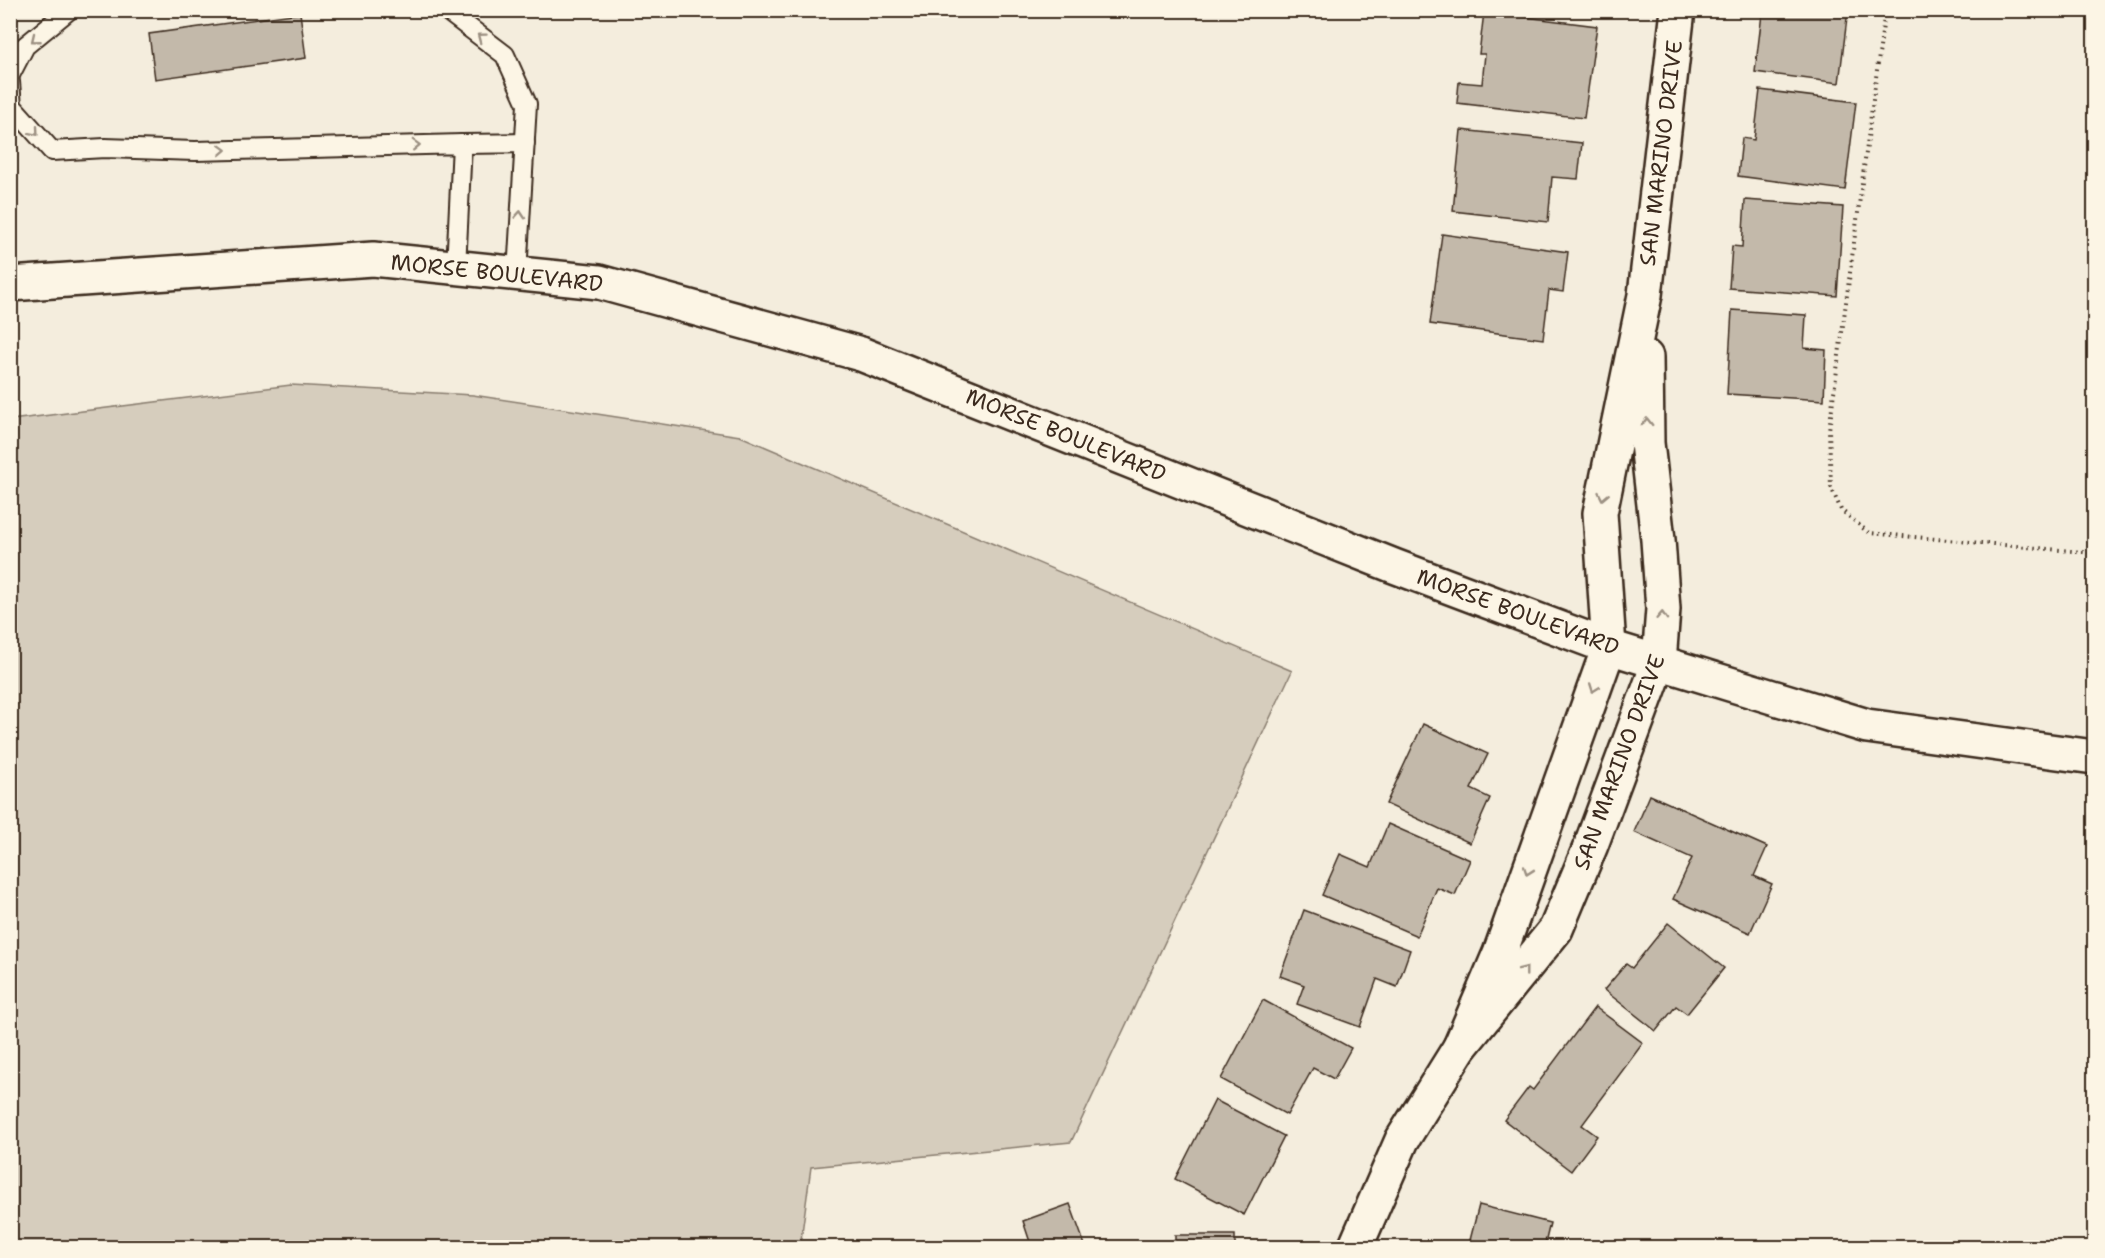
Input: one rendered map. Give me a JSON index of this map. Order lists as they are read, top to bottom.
{
  "streets": {
    "street": ["SAN MARINO DRIVE", "MORSE BOULEVARD"]
  },
  "crossings": [
    ["SAN MARINO DRIVE", "MORSE BOULEVARD"]
  ]
}
